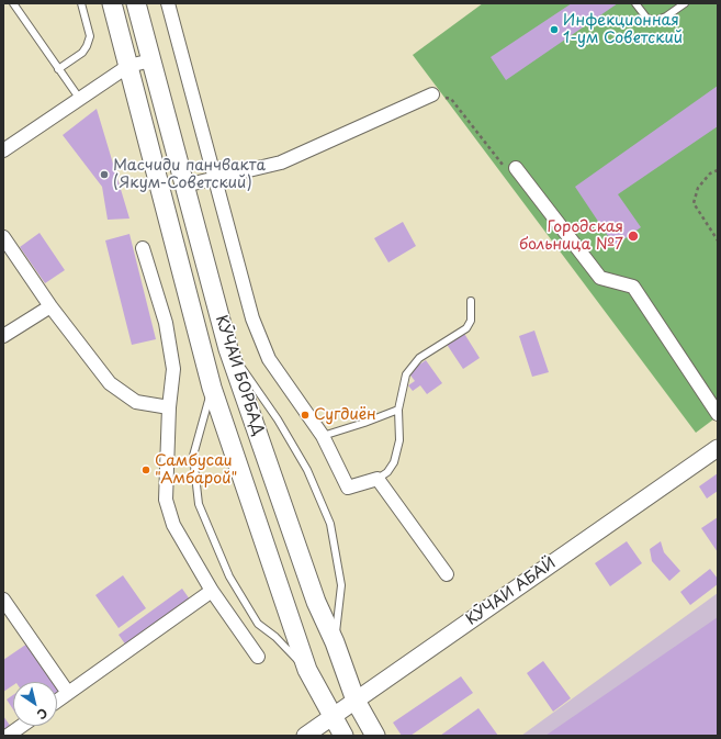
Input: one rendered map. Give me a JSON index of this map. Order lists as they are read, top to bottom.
{
  "streets": {
    "main road": ["КӮЧАИ БОРБАД"],
    "street": ["КӮЧАИ АБАӢ"]
  },
  "crossings": [
    ["КӮЧАИ БОРБАД", "КӮЧАИ АБАӢ"]
  ],
  "places": [
    "Инфекционная 1-ум Советский",
    "Масчиди панчвакта (Якум-Советский)",
    "Городская больница №7",
    "Сугдиён",
    "Самбусаи \"Амбарой\""
  ],
  "north": "bottom right"
}
